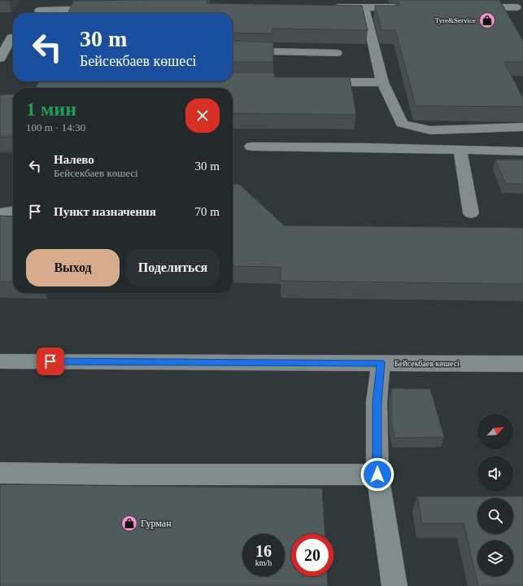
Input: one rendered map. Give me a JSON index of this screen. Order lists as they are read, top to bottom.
{
  "streets": {
    "street": ["Бейсекбаев көшесі"]
  },
  "places": {
    "shop": ["Tyre&Service", "Гурман"]
  },
  "north": "top right",
  "page": {
    "turn": ["30 m", "Бейсекбаев көшесі"],
    "heading": ["1 мин", "100 m · 14:30"],
    "list": [
      {
        "name": "Налево",
        "note": "Бейсекбаев көшесі",
        "value": "30 m"
      },
      {
        "name": "Пункт назначения",
        "value": "70 m"
      }
    ],
    "buttons": ["Выход", "Поделиться"],
    "speed": "16 km/h",
    "limit": "20"
  }
}
